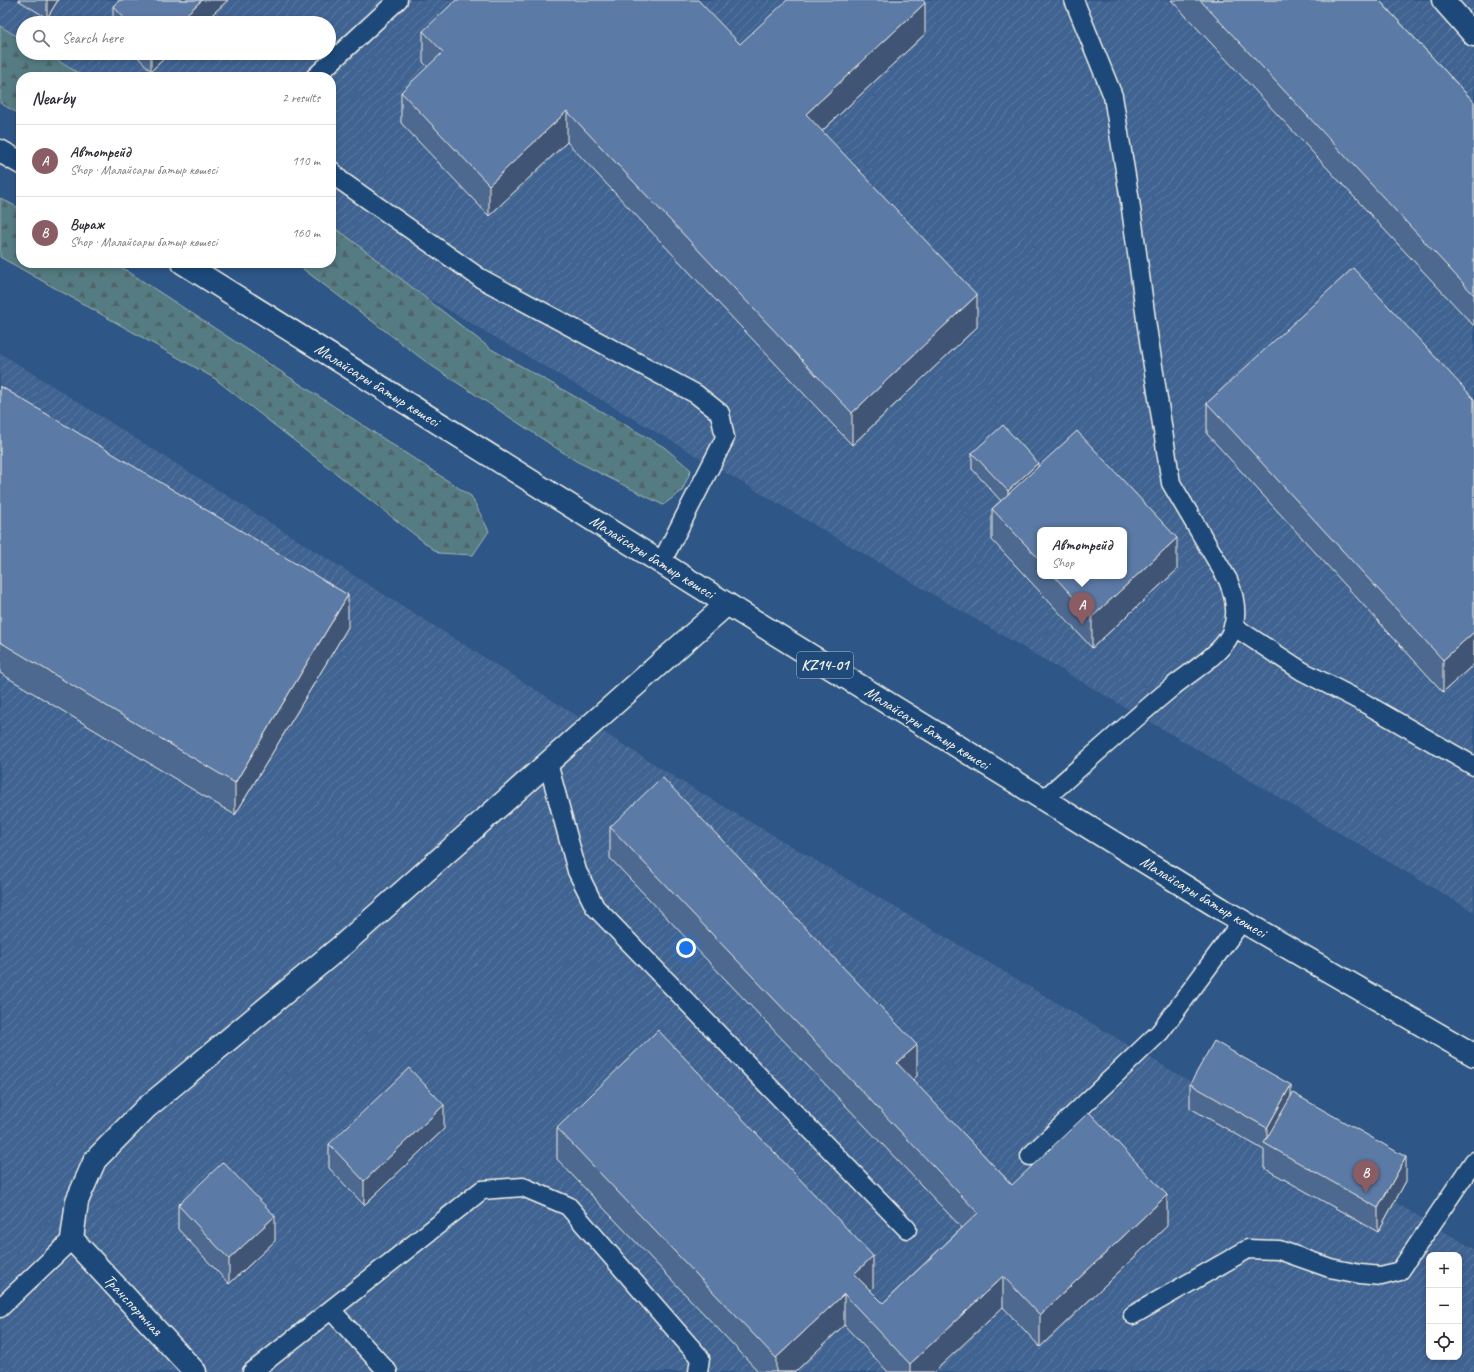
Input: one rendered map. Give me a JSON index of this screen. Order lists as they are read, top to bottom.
{
  "streets": {
    "main road": ["Малайсары батыр көшесі", "KZ14-01", "Транспортная"]
  },
  "page": {
    "search": "Search here",
    "heading": ["Nearby", "2 results"],
    "list": [
      {
        "mark": "A",
        "name": "Автотрейд",
        "note": "Shop · Малайсары батыр көшесі",
        "value": "110 m"
      },
      {
        "mark": "B",
        "name": "Вираж",
        "note": "Shop · Малайсары батыр көшесі",
        "value": "160 m"
      }
    ],
    "popup": ["Автотрейд", "Shop"],
    "pins": ["A", "B"],
    "map_buttons": ["+", "−"]
  }
}
